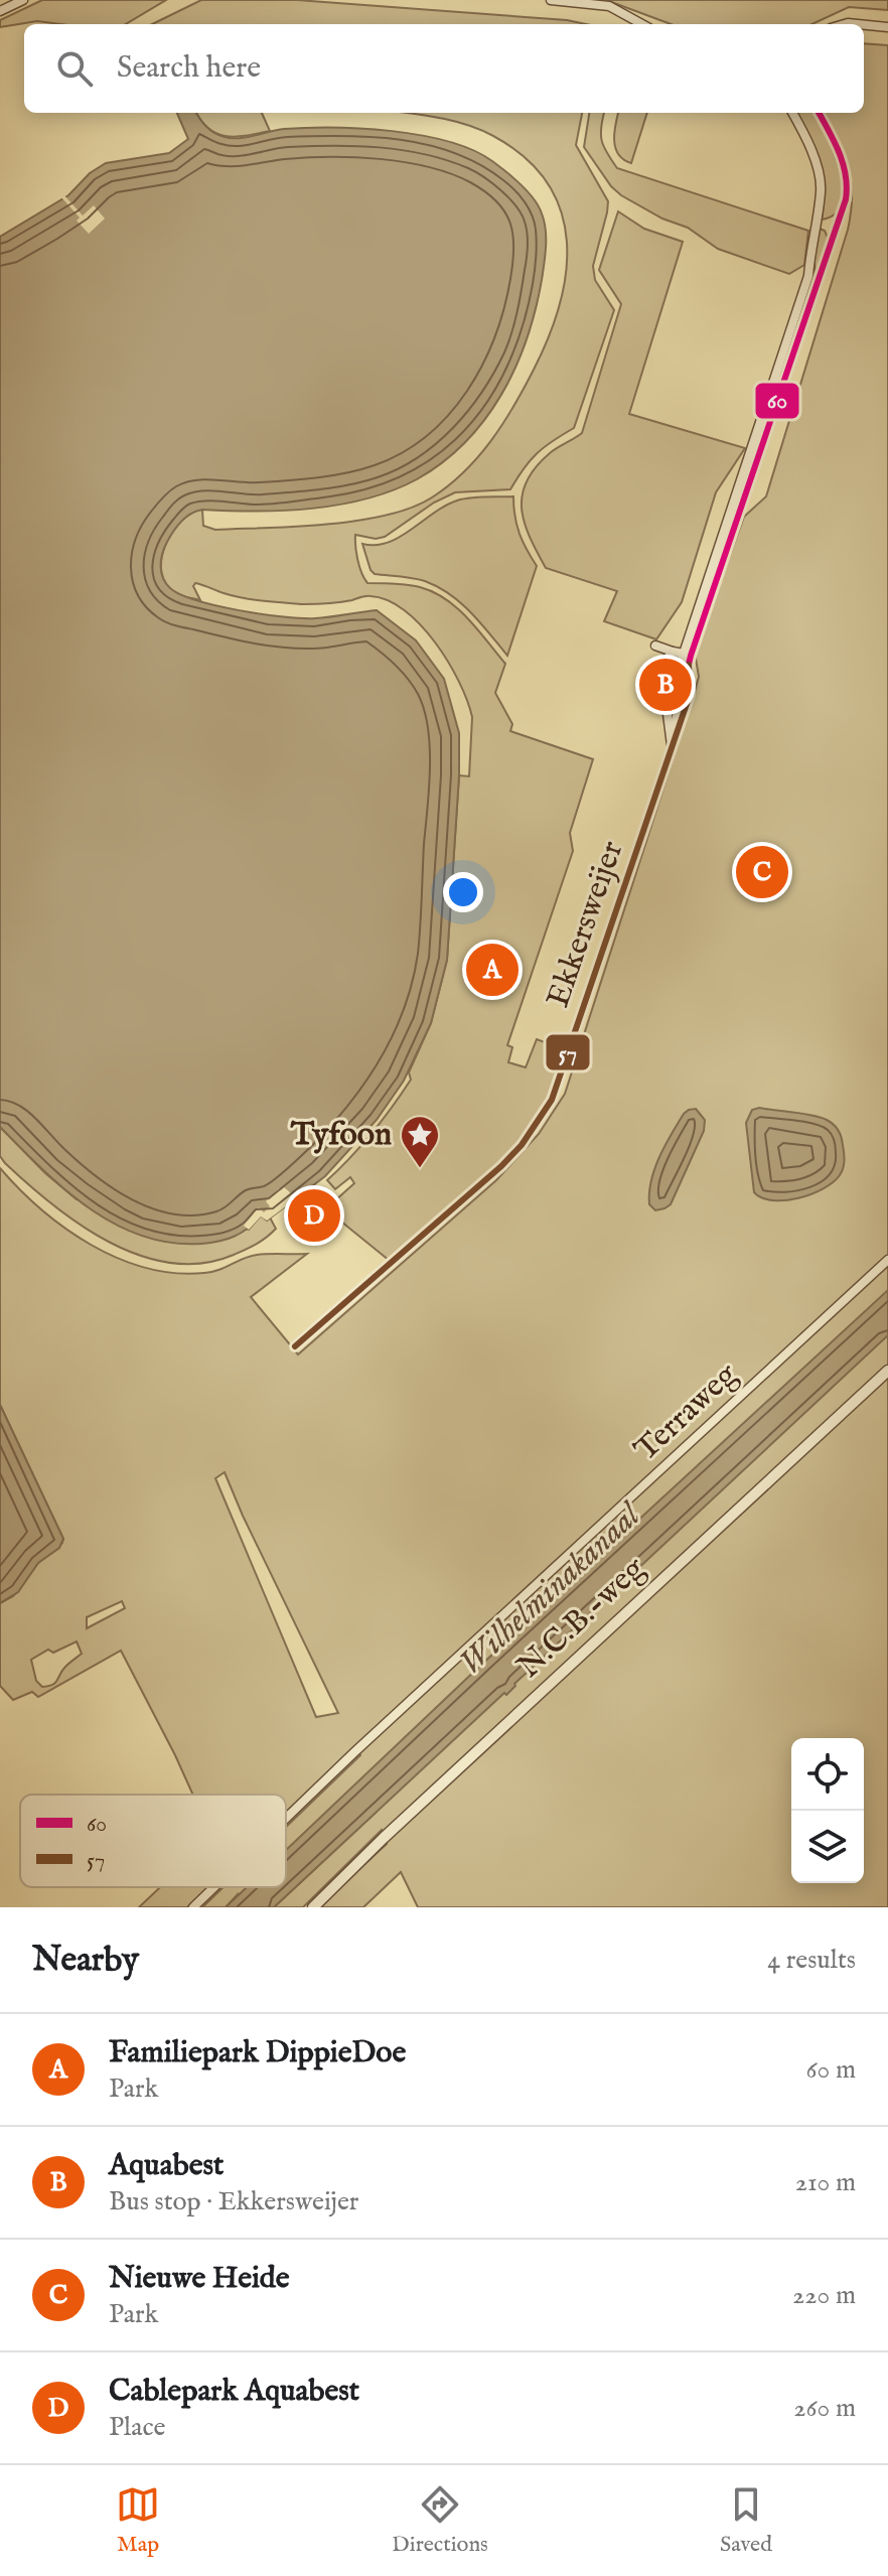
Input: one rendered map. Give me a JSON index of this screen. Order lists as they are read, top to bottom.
{
  "streets": {
    "street": ["Ekkersweijer", "Terraweg", "N.C.B.-weg"]
  },
  "water": ["Wilhelminakanaal"],
  "places": {
    "place": ["Tyfoon"]
  },
  "lines": ["transit line 60", "transit line 57"],
  "legend": ["60", "57"],
  "page": {
    "search": "Search here",
    "pins": [
      "B",
      "C",
      "A",
      "D"
    ],
    "heading": ["Nearby", "4 results"],
    "list": [
      {
        "mark": "A",
        "name": "Familiepark DippieDoe",
        "note": "Park",
        "value": "60 m"
      },
      {
        "mark": "B",
        "name": "Aquabest",
        "note": "Bus stop · Ekkersweijer",
        "value": "210 m"
      },
      {
        "mark": "C",
        "name": "Nieuwe Heide",
        "note": "Park",
        "value": "220 m"
      },
      {
        "mark": "D",
        "name": "Cablepark Aquabest",
        "note": "Place",
        "value": "260 m"
      }
    ],
    "nav": ["Map", "Directions", "Saved"]
  }
}
